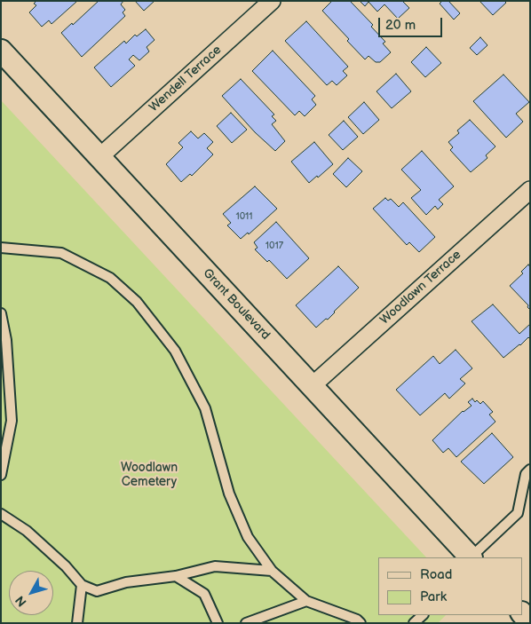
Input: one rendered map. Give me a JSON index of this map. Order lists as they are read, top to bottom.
{
  "streets": {
    "street": ["Wendell Terrace", "Woodlawn Terrace", "Grant Boulevard"]
  },
  "crossings": [
    ["Wendell Terrace", "Grant Boulevard"],
    ["Woodlawn Terrace", "Grant Boulevard"]
  ],
  "parks": ["Woodlawn Cemetery"],
  "house_numbers": ["1011", "1017"],
  "legend": ["Road", "Park"],
  "scale_bar": "20 m",
  "north": "bottom left"
}
